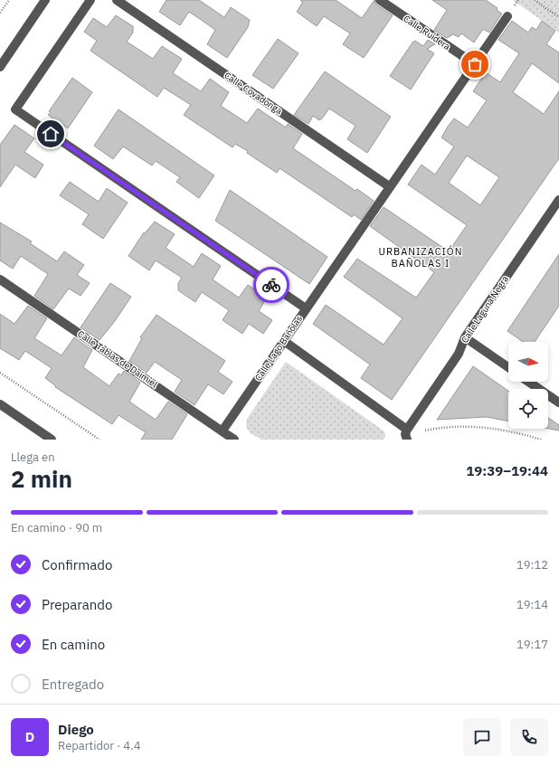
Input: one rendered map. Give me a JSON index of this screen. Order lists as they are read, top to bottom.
{
  "streets": {
    "street": [
      "Calle Ruidera",
      "Calle Covadonga",
      "Calle Laguna Negra",
      "Calle Lago Bañolas",
      "Calle Tablas de Daimiel"
    ]
  },
  "crossings": [
    ["Calle Ruidera", "Calle Lago Bañolas"],
    ["Calle Covadonga", "Calle Lago Bañolas"],
    ["Calle Lago Bañolas", "Calle Tablas de Daimiel"]
  ],
  "districts": ["URBANIZACIÓN BAÑOLAS I"],
  "north": "right",
  "page": {
    "heading": ["2 min", "Llega en", "19:39–19:44"],
    "panel": ["Diego", "Repartidor · 4.4"],
    "bar": "En camino · 90 m",
    "list": [
      ["Confirmado", "19:12"],
      ["Preparando", "19:14"],
      ["En camino", "19:17"],
      "Entregado"
    ],
    "round": "D"
  }
}
